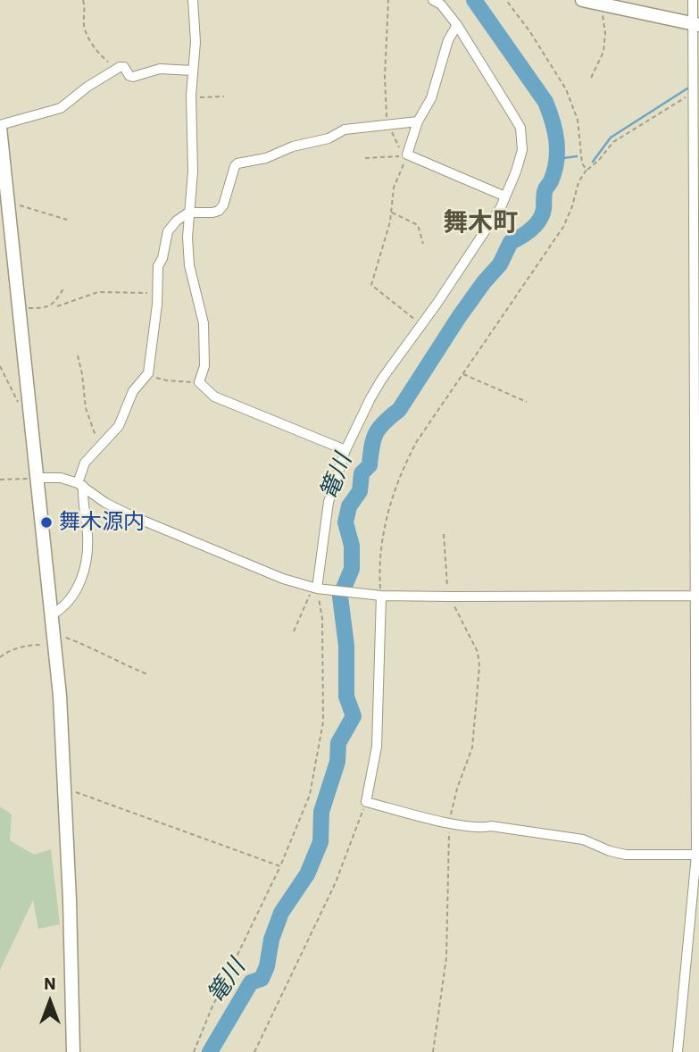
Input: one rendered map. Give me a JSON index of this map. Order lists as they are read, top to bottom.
{
  "districts": ["舞木町"],
  "water": ["篭川"],
  "places": ["舞木源内"],
  "north": "top"
}
